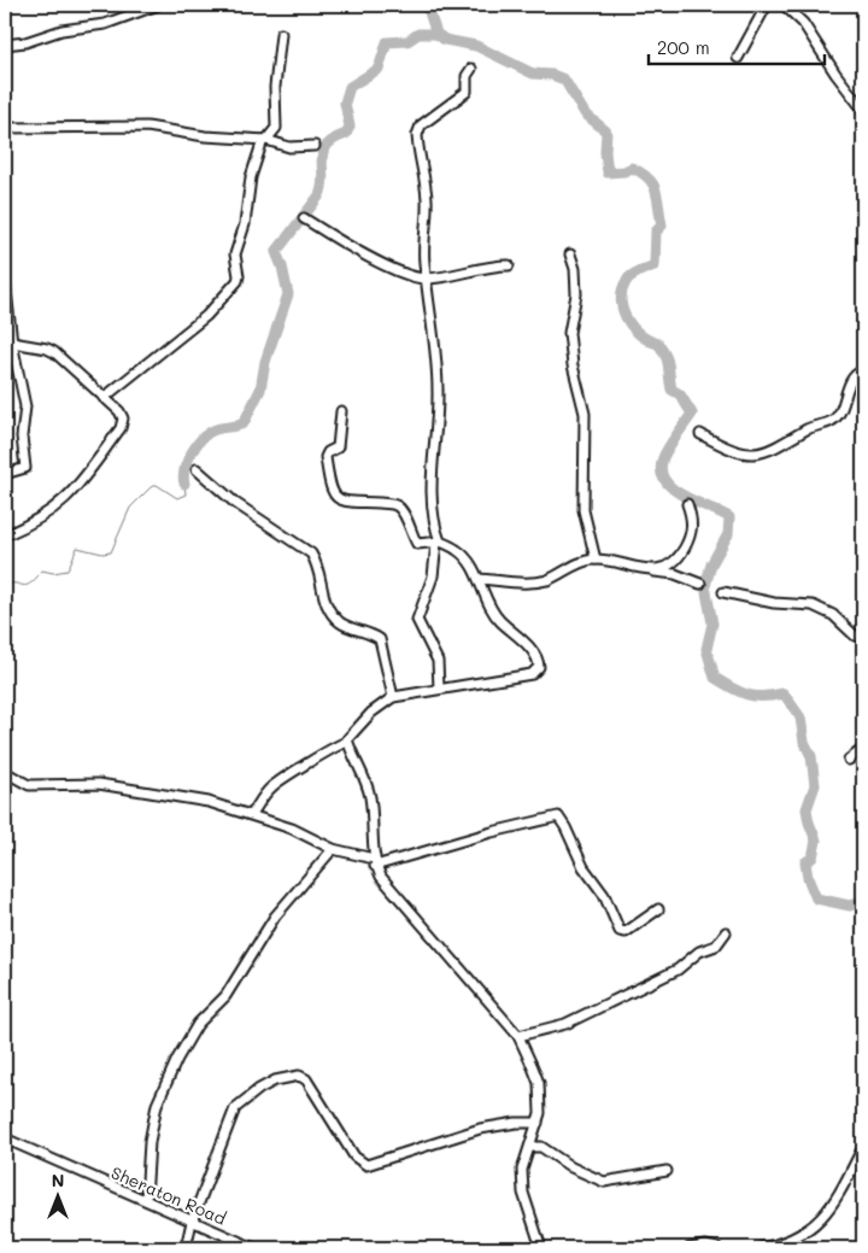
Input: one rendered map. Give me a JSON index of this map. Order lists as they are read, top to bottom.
{
  "streets": {
    "street": ["Sheraton Road"]
  },
  "scale_bar": "200 m",
  "north": "top"
}
